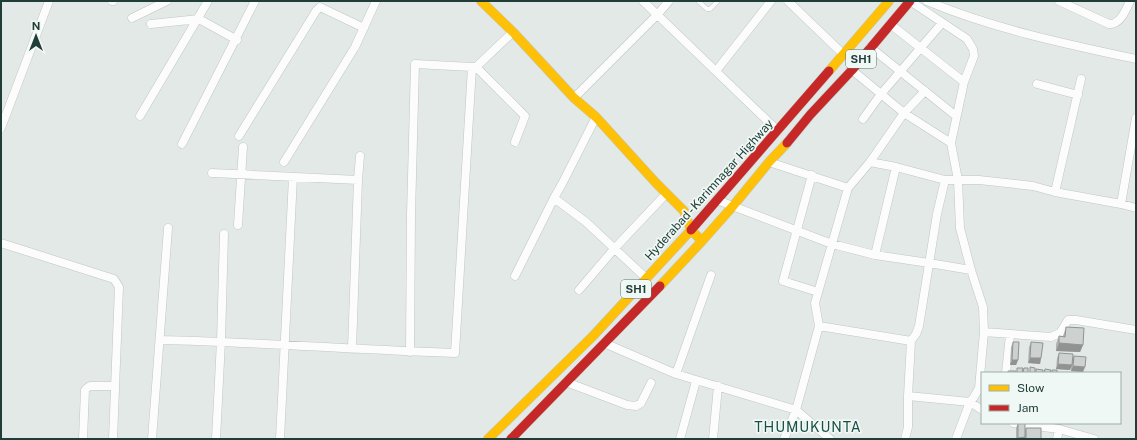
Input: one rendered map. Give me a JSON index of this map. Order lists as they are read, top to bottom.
{
  "streets": {
    "main road": ["SH1", "Hyderabad - Karimnagar Highway"]
  },
  "districts": ["THUMUKUNTA"],
  "legend": ["Slow", "Jam"],
  "north": "top"
}
